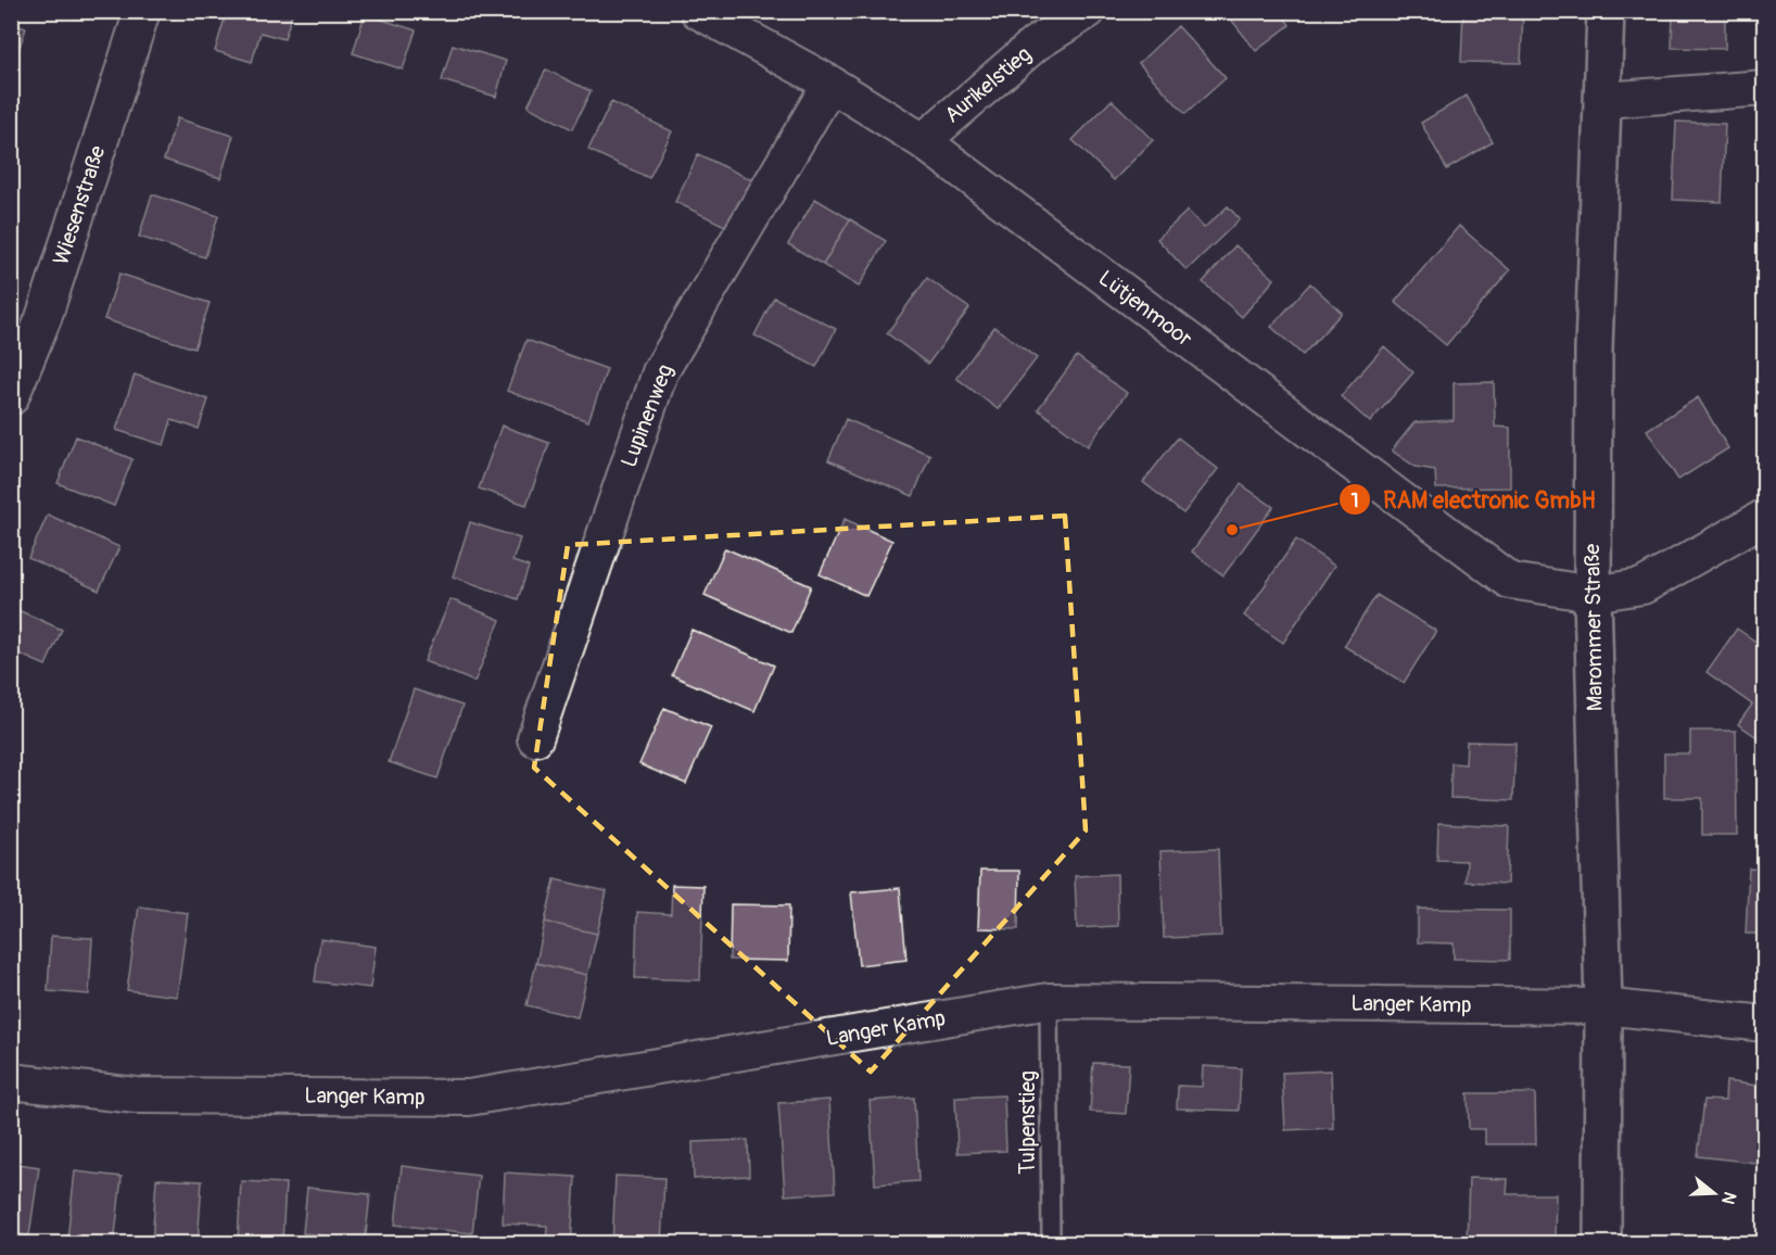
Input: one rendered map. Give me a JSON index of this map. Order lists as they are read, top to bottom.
{
  "streets": {
    "street": [
      "Aurikelstieg",
      "Wiesenstraße",
      "Lütjenmoor",
      "Lupinenweg",
      "Marommer Straße",
      "Langer Kamp"
    ],
    "lane": ["Tulpenstieg"]
  },
  "crossings": [
    ["Aurikelstieg", "Lütjenmoor"],
    ["Lütjenmoor", "Lupinenweg"],
    ["Lütjenmoor", "Marommer Straße"],
    ["Marommer Straße", "Langer Kamp"],
    ["Langer Kamp", "Tulpenstieg"]
  ],
  "places": ["RAM electronic GmbH"],
  "north": "right"
}
